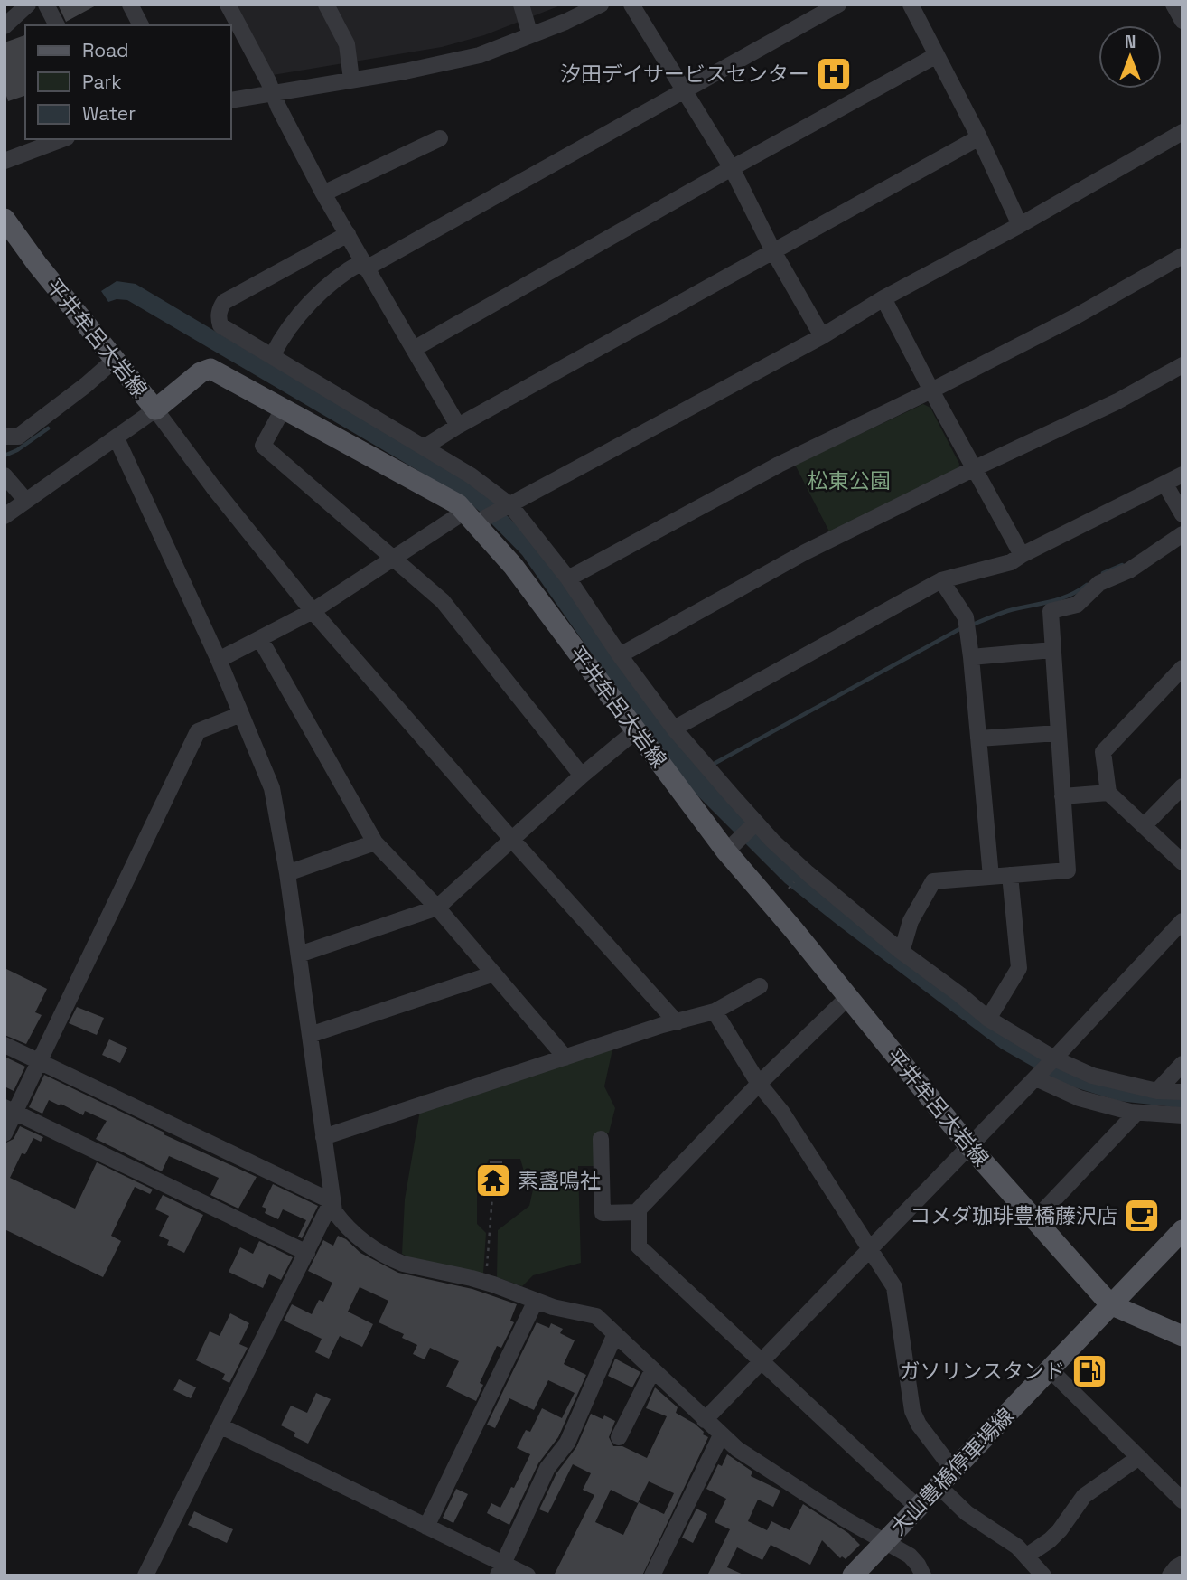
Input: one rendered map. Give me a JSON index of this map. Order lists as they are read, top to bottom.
{
  "streets": {
    "main road": ["平井牟呂大岩線", "大山豊橋停車場線"]
  },
  "crossings": [
    ["平井牟呂大岩線", "大山豊橋停車場線"]
  ],
  "parks": ["松東公園"],
  "places": {
    "hospital": ["汐田デイサービスセンター"],
    "temple": ["素盞鳴社"],
    "cafe": ["コメダ珈琲豊橋藤沢店"],
    "fuel station": ["ガソリンスタンド"]
  },
  "legend": ["Road", "Park", "Water"],
  "north": "top"
}
